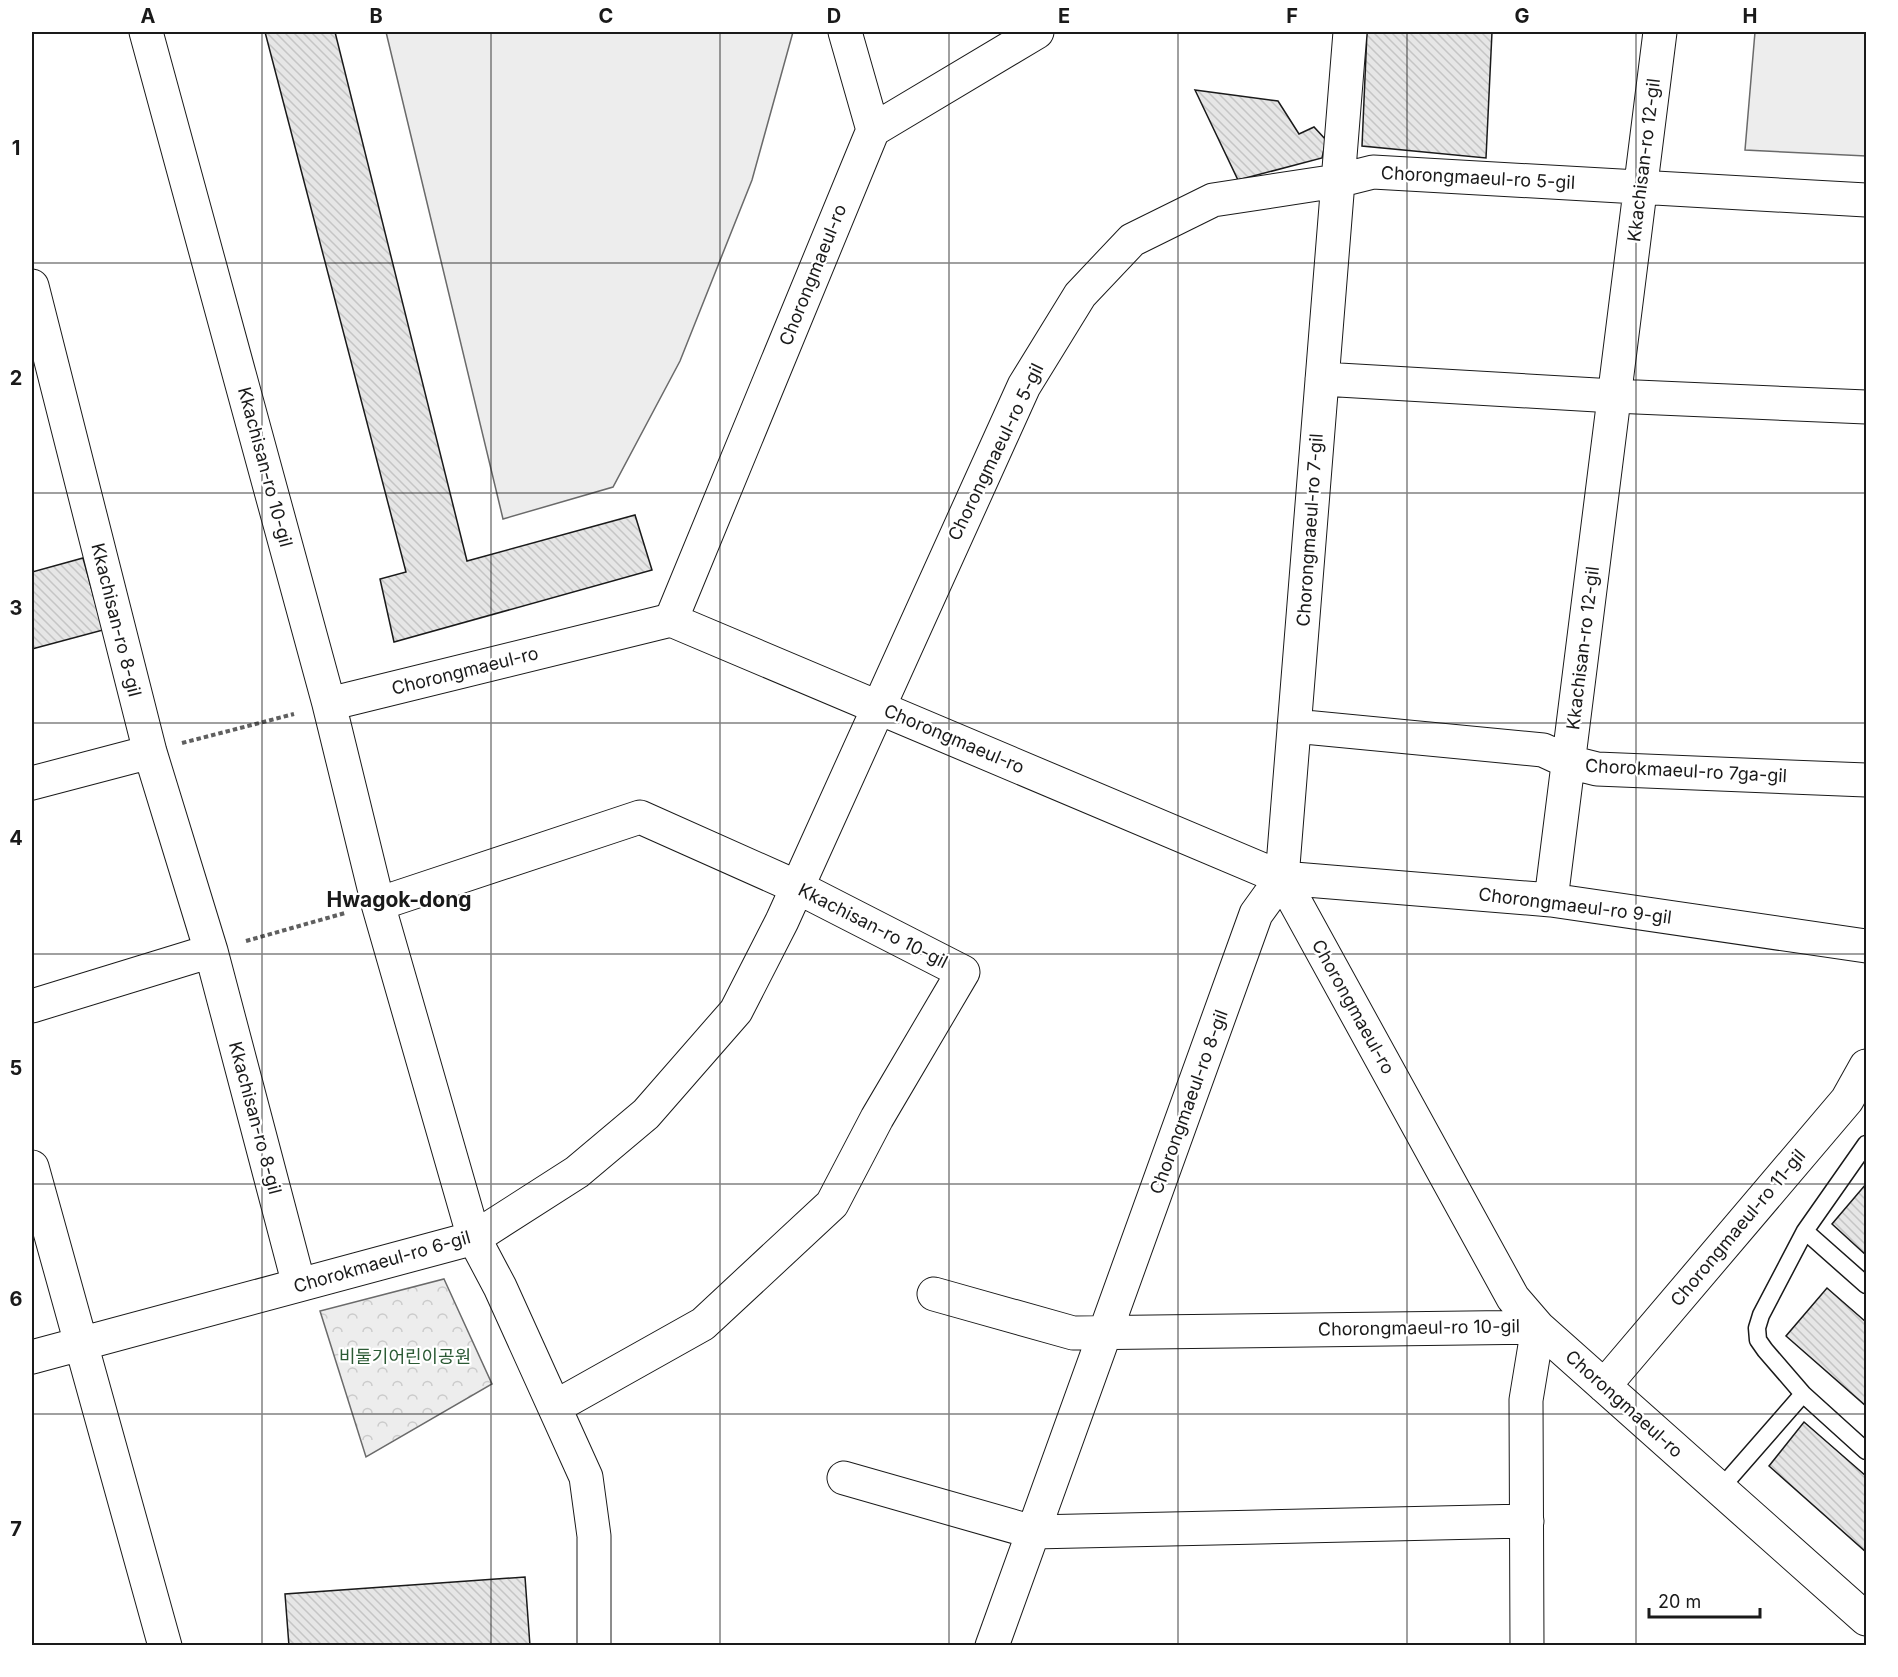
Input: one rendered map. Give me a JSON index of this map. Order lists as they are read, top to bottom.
{
  "streets": {
    "street": [
      "Kkachisan-ro 12-gil",
      "Chorongmaeul-ro 5-gil",
      "Chorongmaeul-ro",
      "Kkachisan-ro 10-gil",
      "Chorongmaeul-ro 7-gil",
      "Kkachisan-ro 8-gil",
      "Chorokmaeul-ro 7ga-gil",
      "Chorongmaeul-ro 9-gil",
      "Chorongmaeul-ro 8-gil",
      "Chorongmaeul-ro 11-gil",
      "Chorokmaeul-ro 6-gil",
      "Chorongmaeul-ro 10-gil"
    ]
  },
  "crossings": [
    ["Kkachisan-ro 12-gil", "Chorongmaeul-ro 5-gil"],
    ["Kkachisan-ro 12-gil", "Chorokmaeul-ro 7ga-gil"],
    ["Kkachisan-ro 12-gil", "Chorongmaeul-ro 9-gil"],
    ["Chorongmaeul-ro 5-gil", "Chorongmaeul-ro"],
    ["Chorongmaeul-ro 5-gil", "Chorongmaeul-ro 7-gil"],
    ["Chorongmaeul-ro 5-gil", "Chorokmaeul-ro 6-gil"],
    ["Chorongmaeul-ro", "Kkachisan-ro 10-gil"],
    ["Chorongmaeul-ro", "Chorongmaeul-ro 7-gil"],
    ["Chorongmaeul-ro", "Chorongmaeul-ro 9-gil"],
    ["Chorongmaeul-ro", "Chorongmaeul-ro 8-gil"],
    ["Chorongmaeul-ro", "Chorongmaeul-ro 11-gil"],
    ["Chorongmaeul-ro", "Chorokmaeul-ro 6-gil"],
    ["Chorongmaeul-ro", "Chorongmaeul-ro 10-gil"],
    ["Kkachisan-ro 10-gil", "Chorokmaeul-ro 6-gil"],
    ["Chorongmaeul-ro 7-gil", "Chorokmaeul-ro 7ga-gil"],
    ["Chorongmaeul-ro 7-gil", "Chorongmaeul-ro 9-gil"],
    ["Chorongmaeul-ro 7-gil", "Chorongmaeul-ro 8-gil"],
    ["Kkachisan-ro 8-gil", "Chorokmaeul-ro 6-gil"],
    ["Chorongmaeul-ro 9-gil", "Chorongmaeul-ro 8-gil"],
    ["Chorongmaeul-ro 8-gil", "Chorongmaeul-ro 10-gil"]
  ],
  "districts": ["Hwagok-dong"],
  "parks": ["비둘기어린이공원"],
  "scale_bar": "20 m",
  "grid": {
    "columns": [
      "A",
      "B",
      "C",
      "D",
      "E",
      "F",
      "G",
      "H"
    ],
    "rows": [
      "1",
      "2",
      "3",
      "4",
      "5",
      "6",
      "7"
    ]
  }
}
